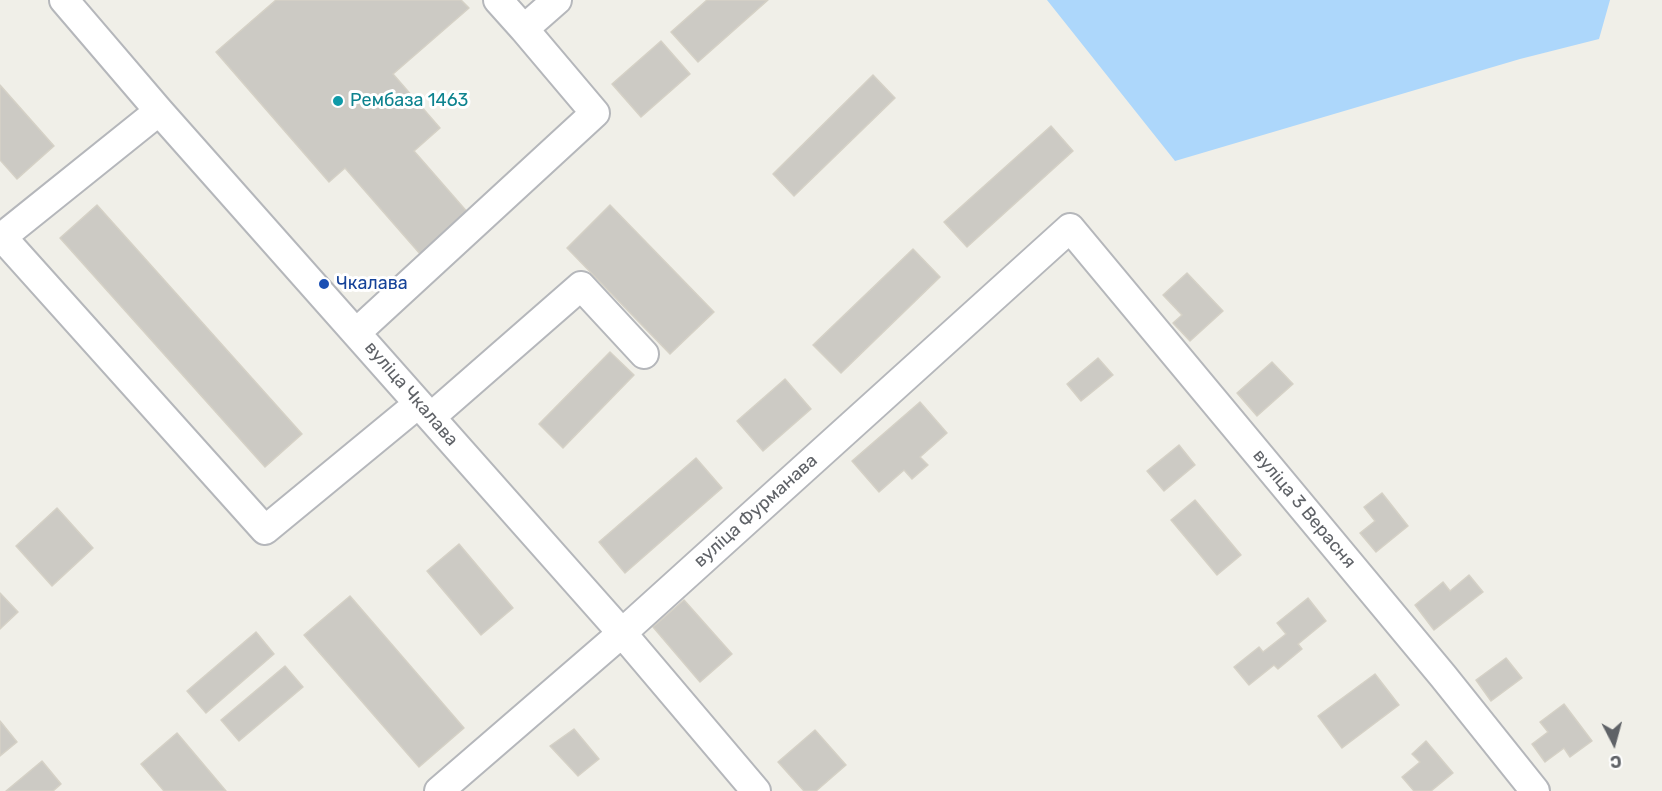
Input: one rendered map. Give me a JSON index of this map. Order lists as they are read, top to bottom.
{
  "streets": {
    "street": ["вуліца Чкалава", "вуліца 3 Верасня", "вуліца Фурманава"]
  },
  "crossings": [
    ["вуліца Чкалава", "вуліца Фурманава"],
    ["вуліца 3 Верасня", "вуліца Фурманава"]
  ],
  "places": ["Рембаза 1463", "Чкалава"],
  "north": "bottom"
}
